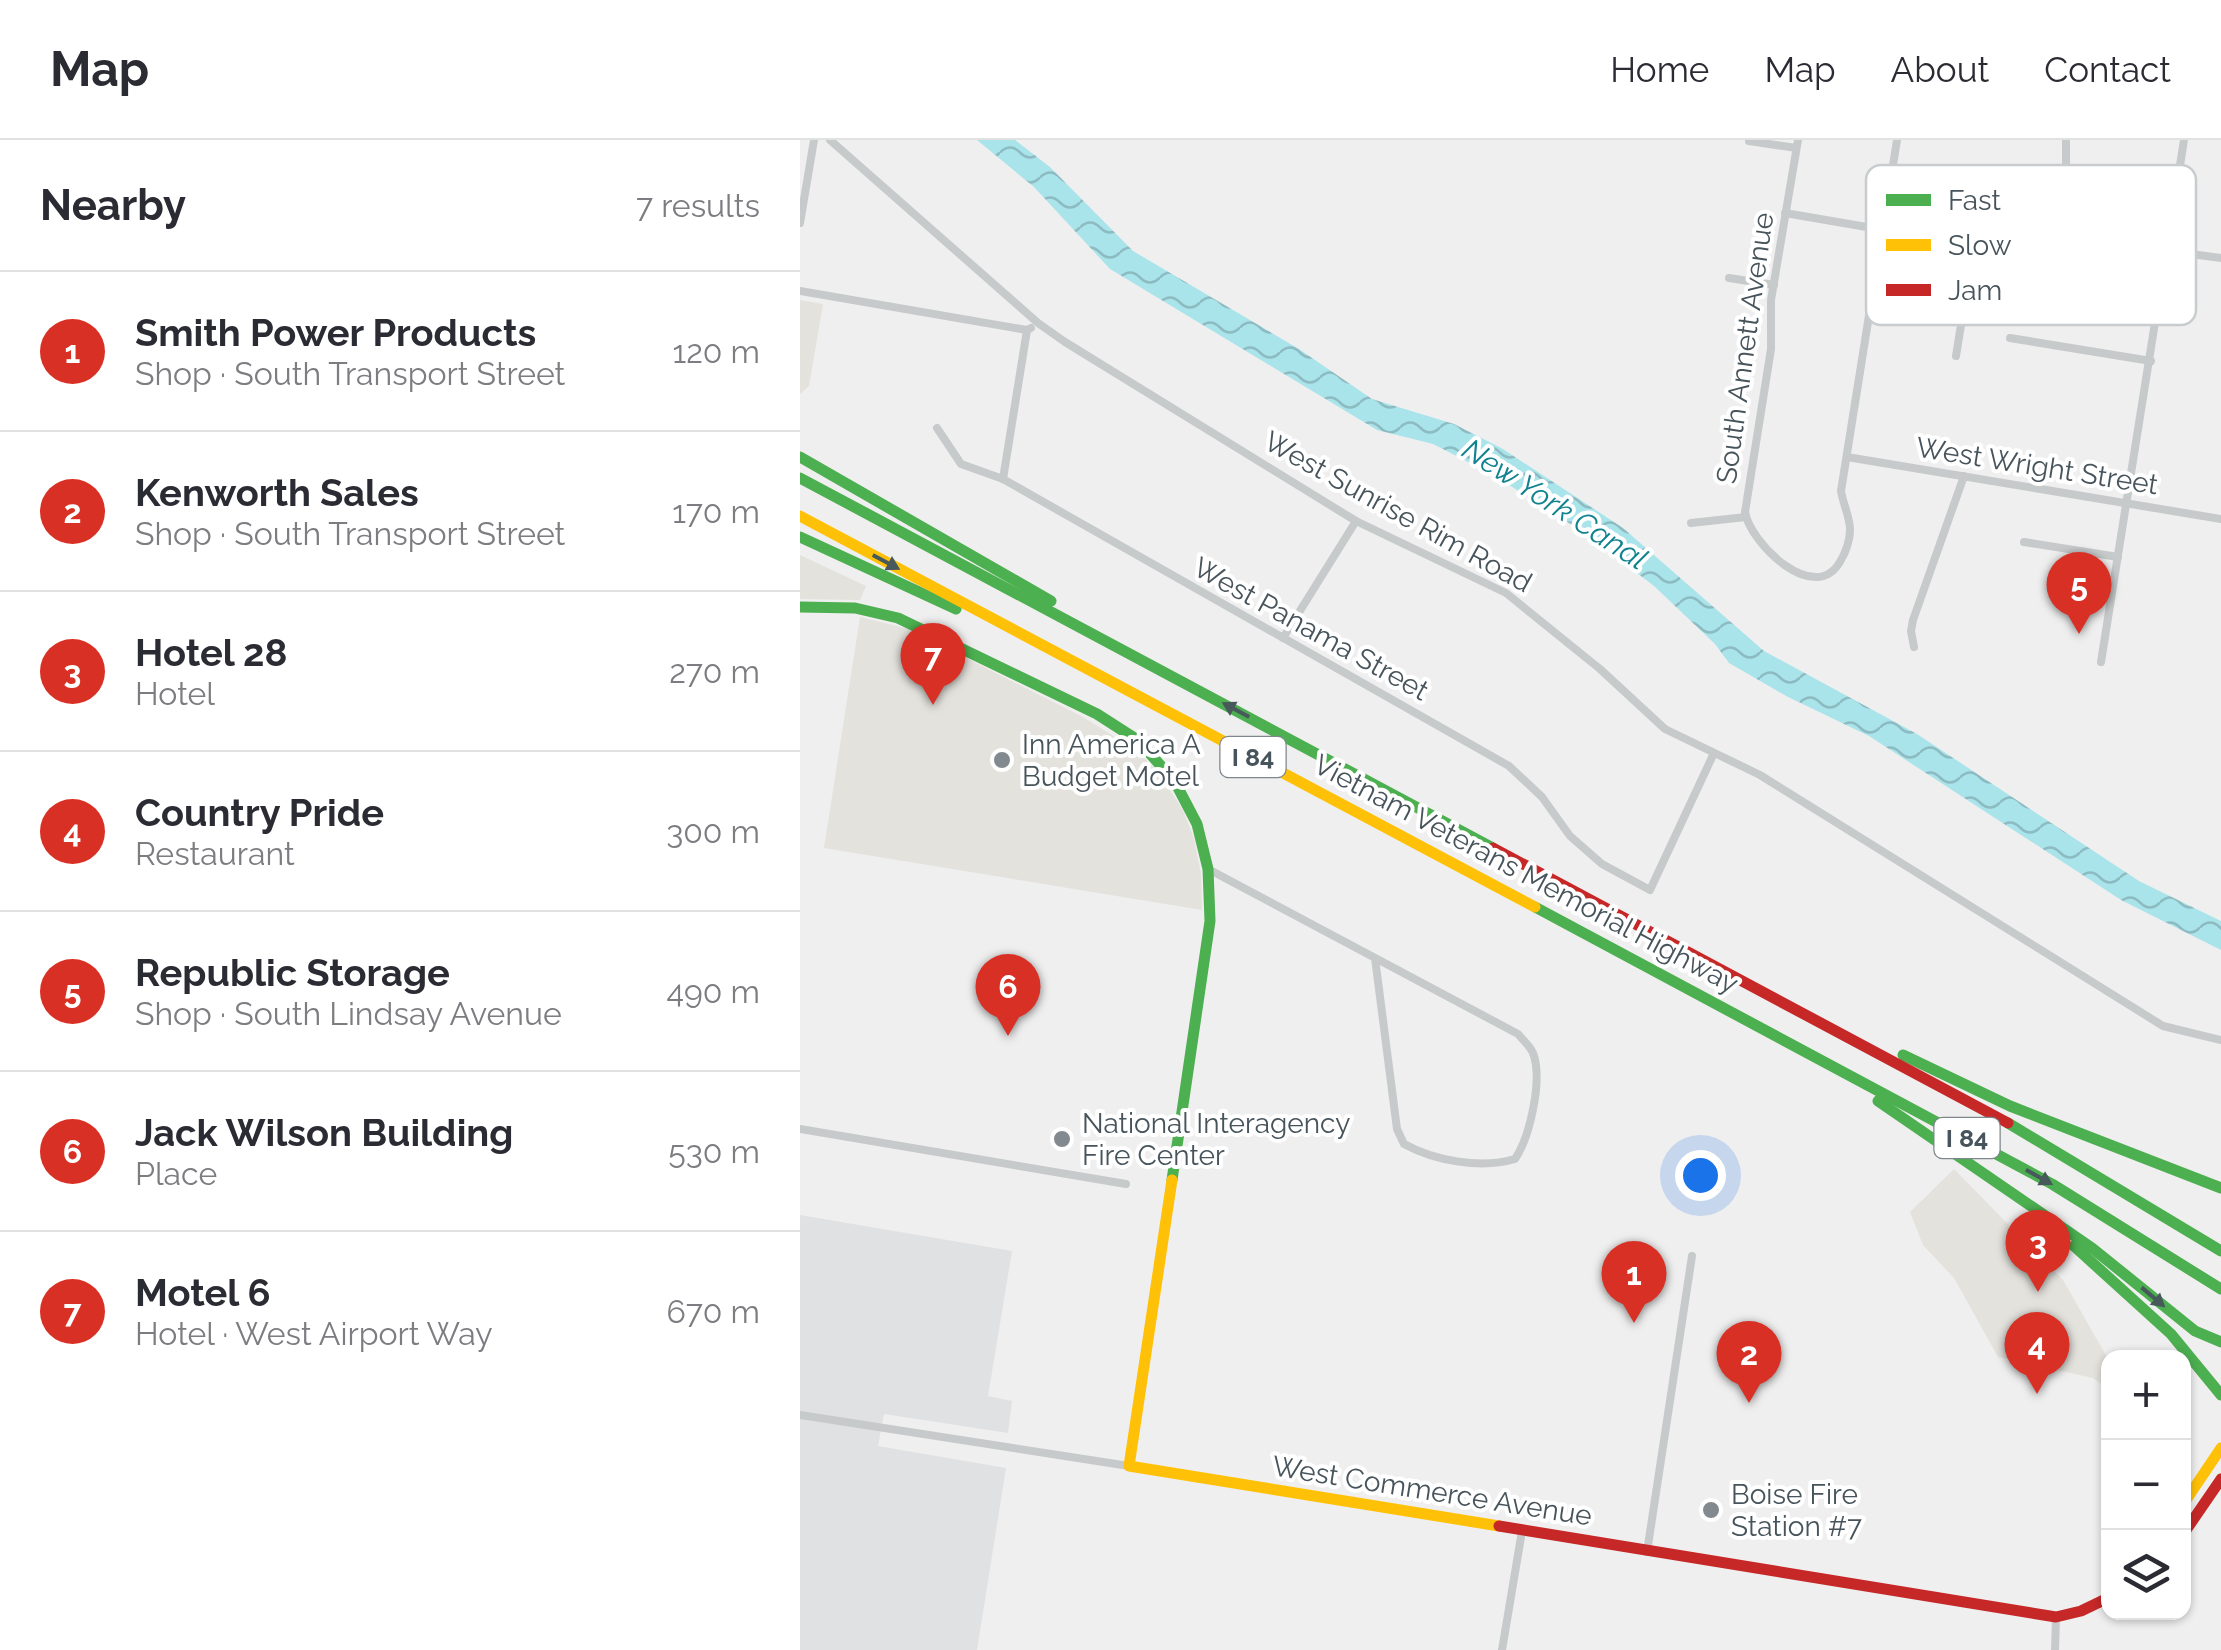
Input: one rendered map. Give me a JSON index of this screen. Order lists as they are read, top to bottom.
{
  "streets": {
    "main road": ["I 84", "Vietnam Veterans Memorial Highway", "West Commerce Avenue"],
    "street": [
      "South Annett Avenue",
      "West Wright Street",
      "West Sunrise Rim Road",
      "West Panama Street"
    ]
  },
  "crossings": [
    ["South Annett Avenue", "West Wright Street"],
    ["West Sunrise Rim Road", "West Panama Street"]
  ],
  "water": ["New York Canal"],
  "places": ["Inn America A Budget Motel", "National Interagency Fire Center", "Boise Fire Station #7"],
  "legend": ["Fast", "Slow", "Jam"],
  "page": {
    "header": "Map",
    "nav": [
      "Home",
      "Map",
      "About",
      "Contact"
    ],
    "heading": ["Nearby", "7 results"],
    "list": [
      {
        "mark": "1",
        "name": "Smith Power Products",
        "note": "Shop · South Transport Street",
        "value": "120 m"
      },
      {
        "mark": "2",
        "name": "Kenworth Sales",
        "note": "Shop · South Transport Street",
        "value": "170 m"
      },
      {
        "mark": "3",
        "name": "Hotel 28",
        "note": "Hotel",
        "value": "270 m"
      },
      {
        "mark": "4",
        "name": "Country Pride",
        "note": "Restaurant",
        "value": "300 m"
      },
      {
        "mark": "5",
        "name": "Republic Storage",
        "note": "Shop · South Lindsay Avenue",
        "value": "490 m"
      },
      {
        "mark": "6",
        "name": "Jack Wilson Building",
        "note": "Place",
        "value": "530 m"
      },
      {
        "mark": "7",
        "name": "Motel 6",
        "note": "Hotel · West Airport Way",
        "value": "670 m"
      }
    ],
    "pins": [
      "5",
      "7",
      "6",
      "3",
      "1",
      "4",
      "2"
    ],
    "map_buttons": ["+", "−"]
  }
}
